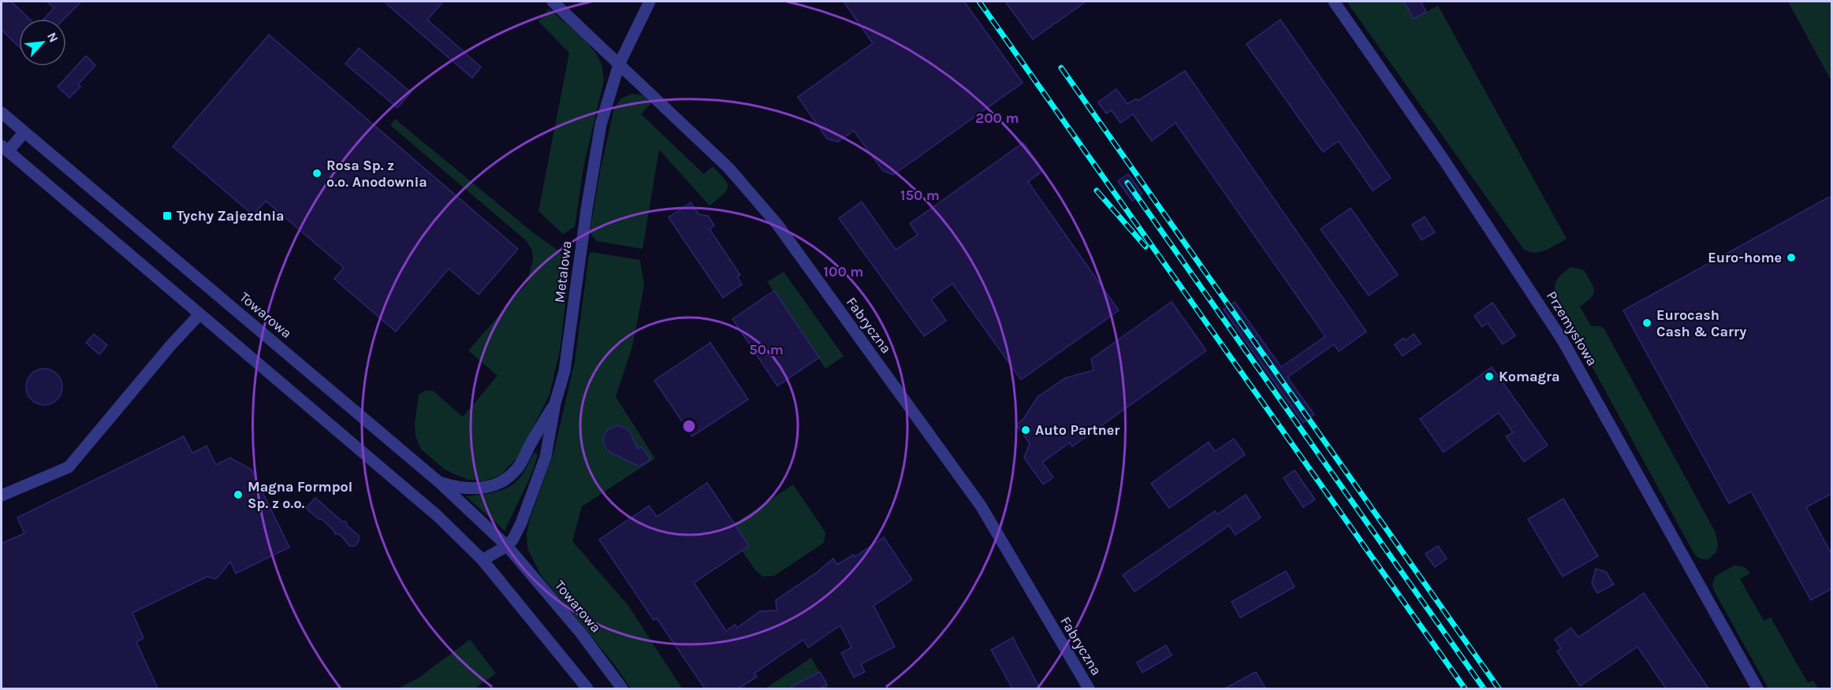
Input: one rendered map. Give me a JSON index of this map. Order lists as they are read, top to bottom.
{
  "streets": {
    "street": [
      "Metalowa",
      "Towarowa",
      "Fabryczna",
      "Przemysłowa"
    ]
  },
  "crossings": [
    ["Metalowa", "Towarowa"],
    ["Metalowa", "Fabryczna"]
  ],
  "places": {
    "other": [
      "Rosa Sp. z o.o. Anodownia",
      "Euro-home",
      "Eurocash Cash & Carry",
      "Komagra",
      "Auto Partner",
      "Magna Formpol Sp. z o.o."
    ],
    "transit": ["Tychy Zajezdnia"]
  },
  "north": "top right",
  "rings": [
    "200 m",
    "150 m",
    "100 m",
    "50 m"
  ]
}
